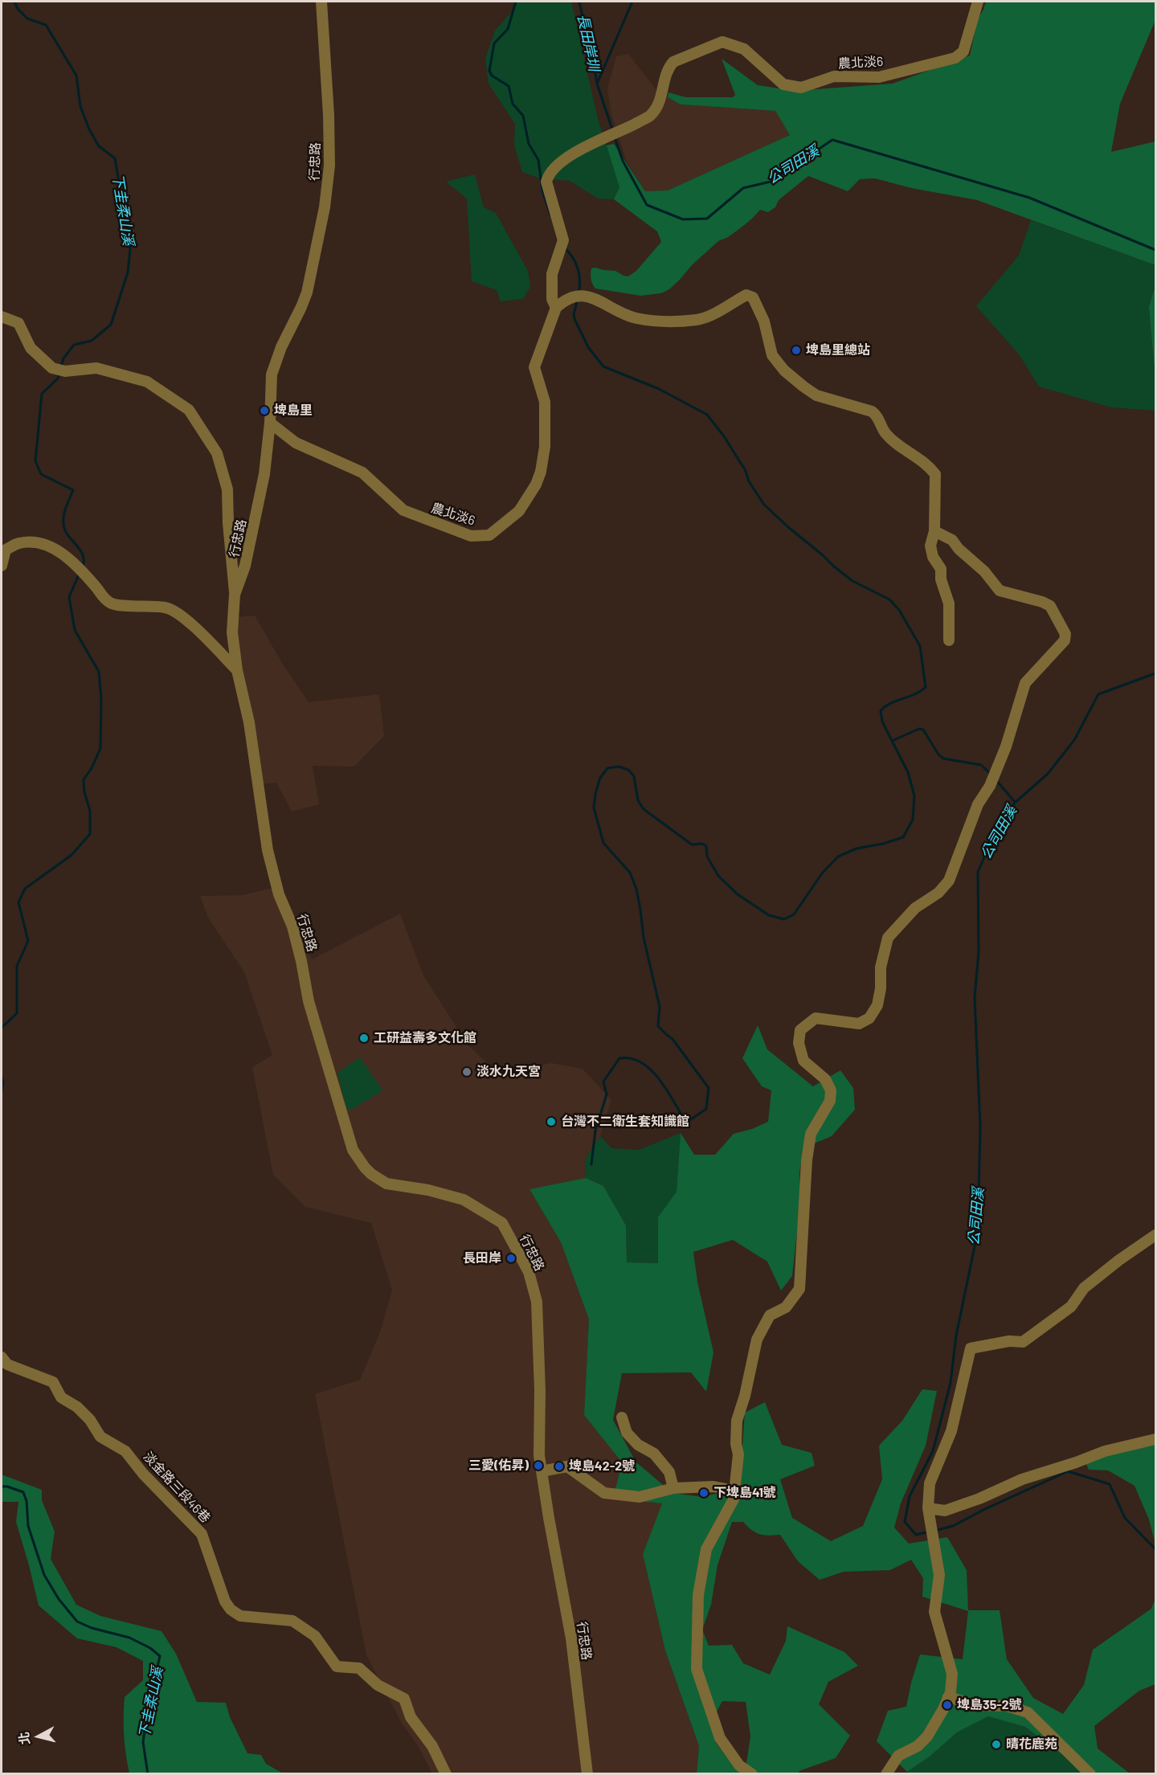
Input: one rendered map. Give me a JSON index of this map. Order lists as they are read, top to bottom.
{
  "streets": {
    "street": ["農北淡6", "行忠路", "淡金路三段46巷"]
  },
  "crossings": [
    ["農北淡6", "行忠路"]
  ],
  "water": ["長田岸圳", "公司田溪", "下圭柔山溪"],
  "places": [
    "埤島里總站",
    "埤島里",
    "工研益壽多文化館",
    "淡水九天宮",
    "台灣不二衛生套知識館",
    "長田岸",
    "三愛(佑昇)",
    "埤島42-2號",
    "下埤島41號",
    "埤島35-2號",
    "晴花鹿苑"
  ],
  "north": "left"
}
